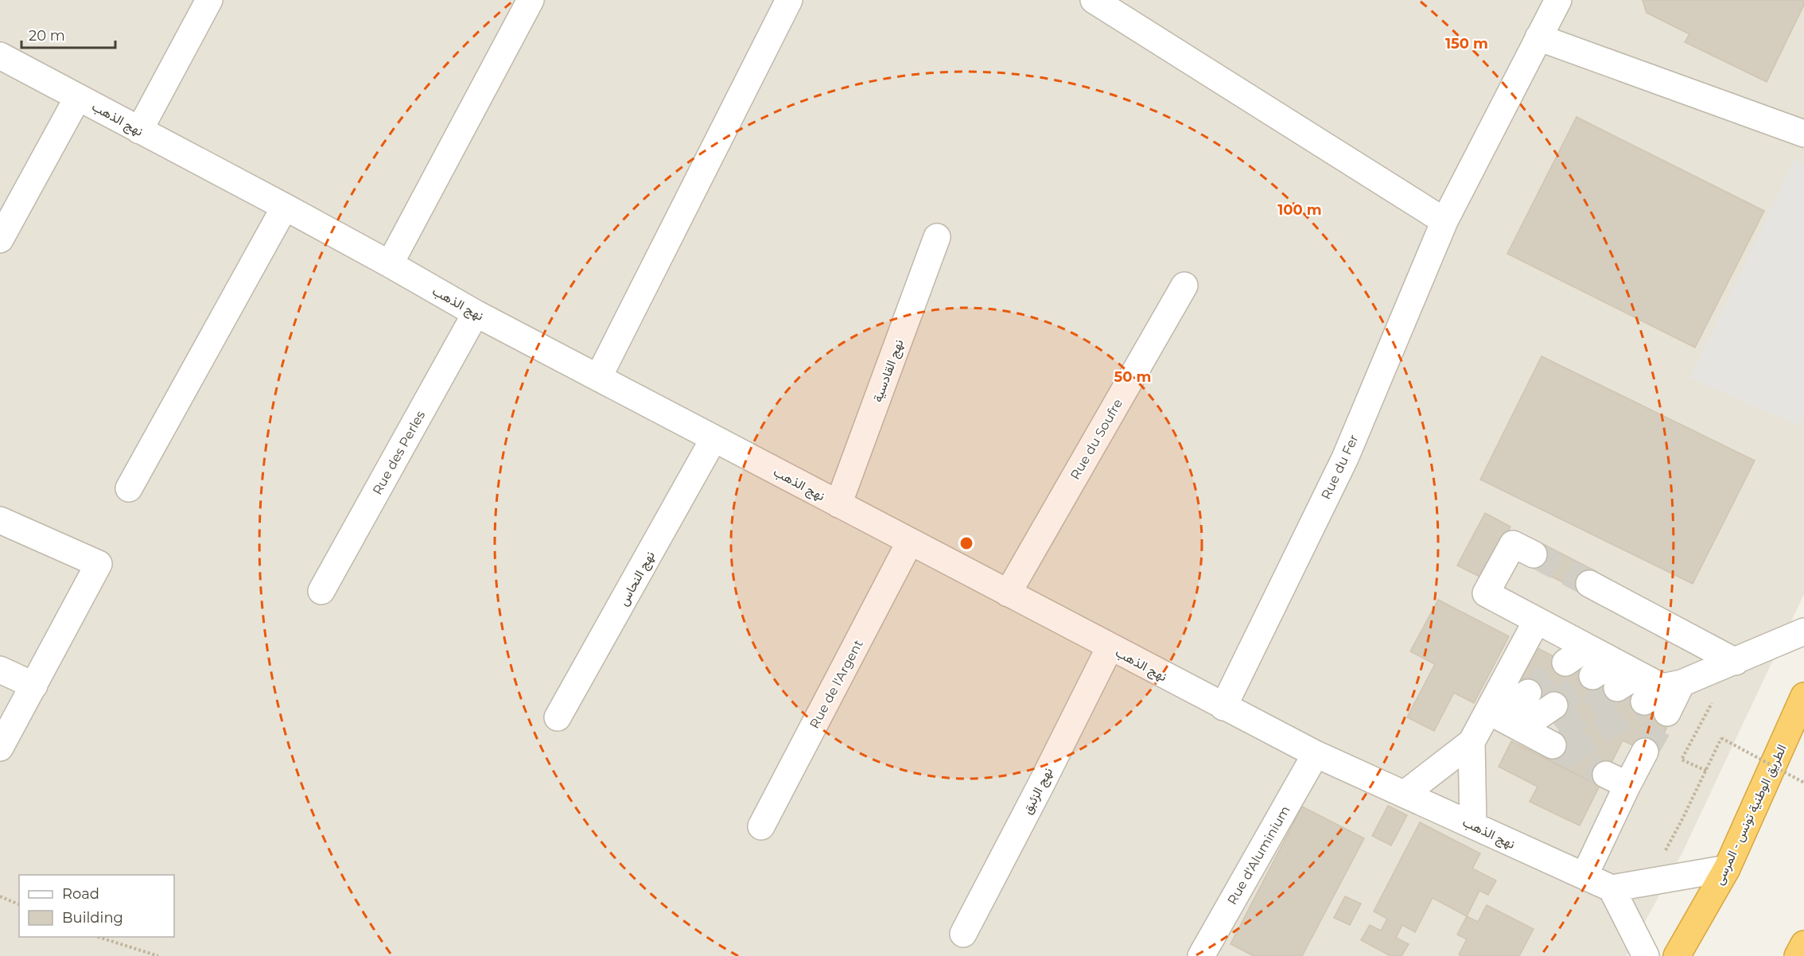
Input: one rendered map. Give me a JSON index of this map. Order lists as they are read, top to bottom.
{
  "streets": {
    "highway": ["الطريق الوطنية تونس - المرسى"],
    "street": [
      "نهج الذهب",
      "نهج القادسية",
      "Rue du Soufre",
      "Rue des Perles",
      "Rue du Fer",
      "نهج النحاس",
      "Rue de l'Argent",
      "نهج الزئبق",
      "Rue d'Aluminium"
    ]
  },
  "crossings": [
    ["نهج الذهب", "نهج القادسية"],
    ["نهج الذهب", "Rue du Soufre"],
    ["نهج الذهب", "Rue des Perles"],
    ["نهج الذهب", "Rue du Fer"],
    ["نهج الذهب", "نهج النحاس"],
    ["نهج الذهب", "Rue de l'Argent"],
    ["نهج الذهب", "نهج الزئبق"],
    ["نهج الذهب", "Rue d'Aluminium"]
  ],
  "legend": ["Road", "Building"],
  "scale_bar": "20 m",
  "rings": ["150 m", "100 m", "50 m"]
}
